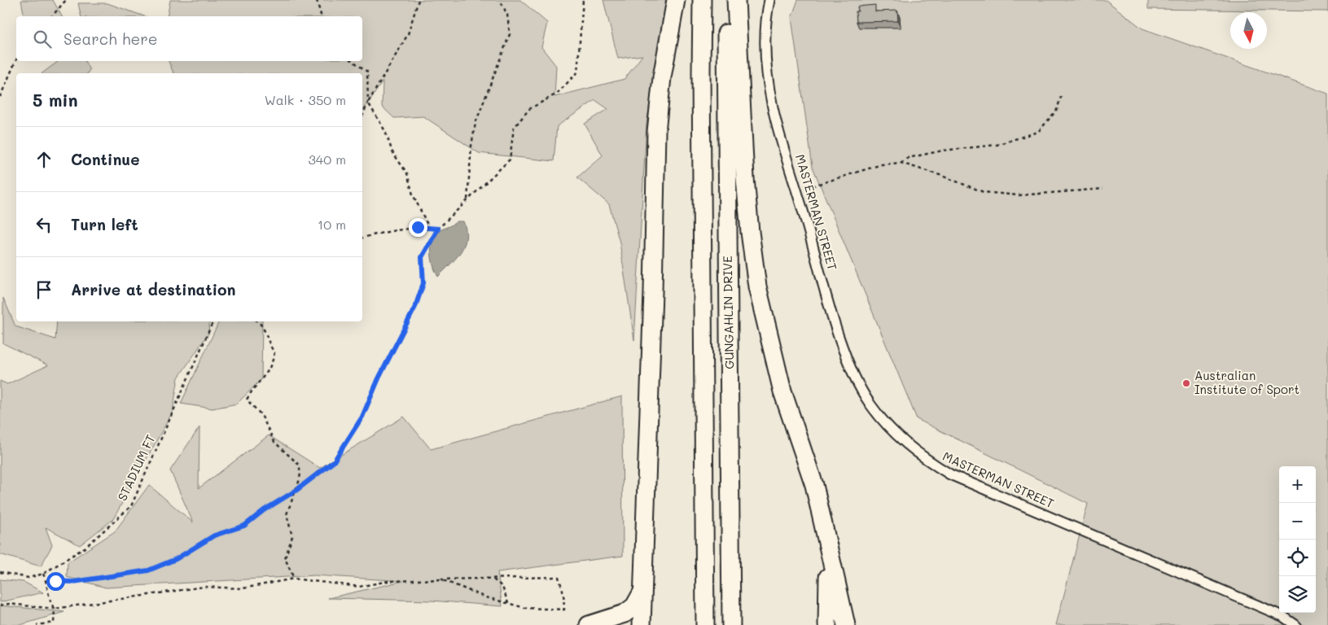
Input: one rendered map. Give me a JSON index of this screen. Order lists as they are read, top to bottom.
{
  "streets": {
    "highway": ["GUNGAHLIN DRIVE"],
    "street": ["MASTERMAN STREET"],
    "path": ["STADIUM FT"]
  },
  "places": ["Australian Institute of Sport"],
  "north": "bottom",
  "page": {
    "search": "Search here",
    "heading": ["5 min", "Walk · 350 m"],
    "list": [
      ["Continue", "340 m"],
      ["Turn left", "10 m"],
      "Arrive at destination"
    ],
    "map_buttons": ["+", "−"]
  }
}
